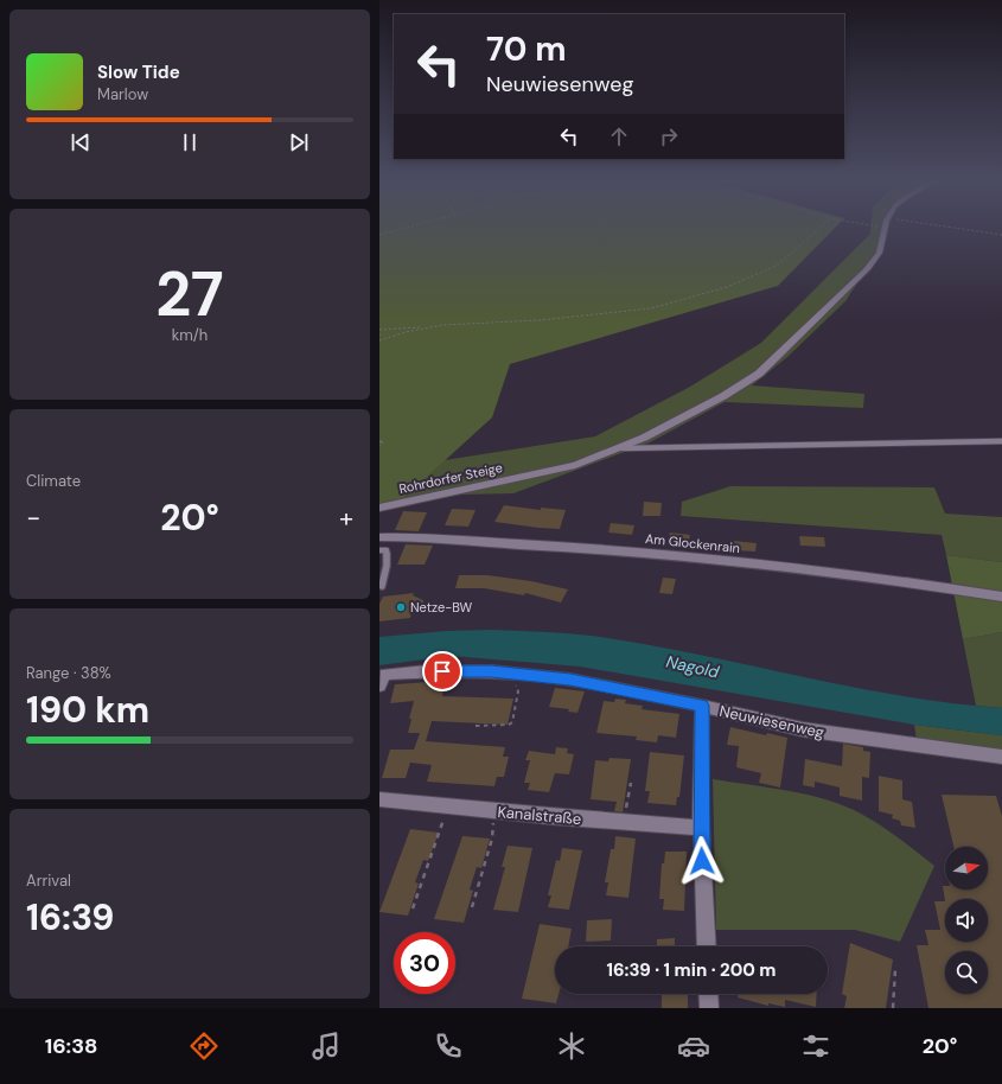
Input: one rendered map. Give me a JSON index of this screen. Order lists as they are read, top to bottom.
{
  "streets": {
    "street": [
      "Rohrdorfer Steige",
      "Am Glockenrain",
      "Neuwiesenweg",
      "Kanalstraße"
    ]
  },
  "water": ["Nagold"],
  "places": ["Netze-BW"],
  "north": "right",
  "page": {
    "turn": ["70 m", "Neuwiesenweg"],
    "song": ["Slow Tide", "Marlow"],
    "tile": [
      ["27", "km/h"],
      "Climate",
      ["Range · 38%", "190 km"],
      ["Arrival", "16:39"]
    ],
    "heat": ["−", "20°", "+"],
    "limit": "30",
    "trip": "16:39 · 1 min · 200 m",
    "tabs": ["16:38", "20°"]
  }
}
